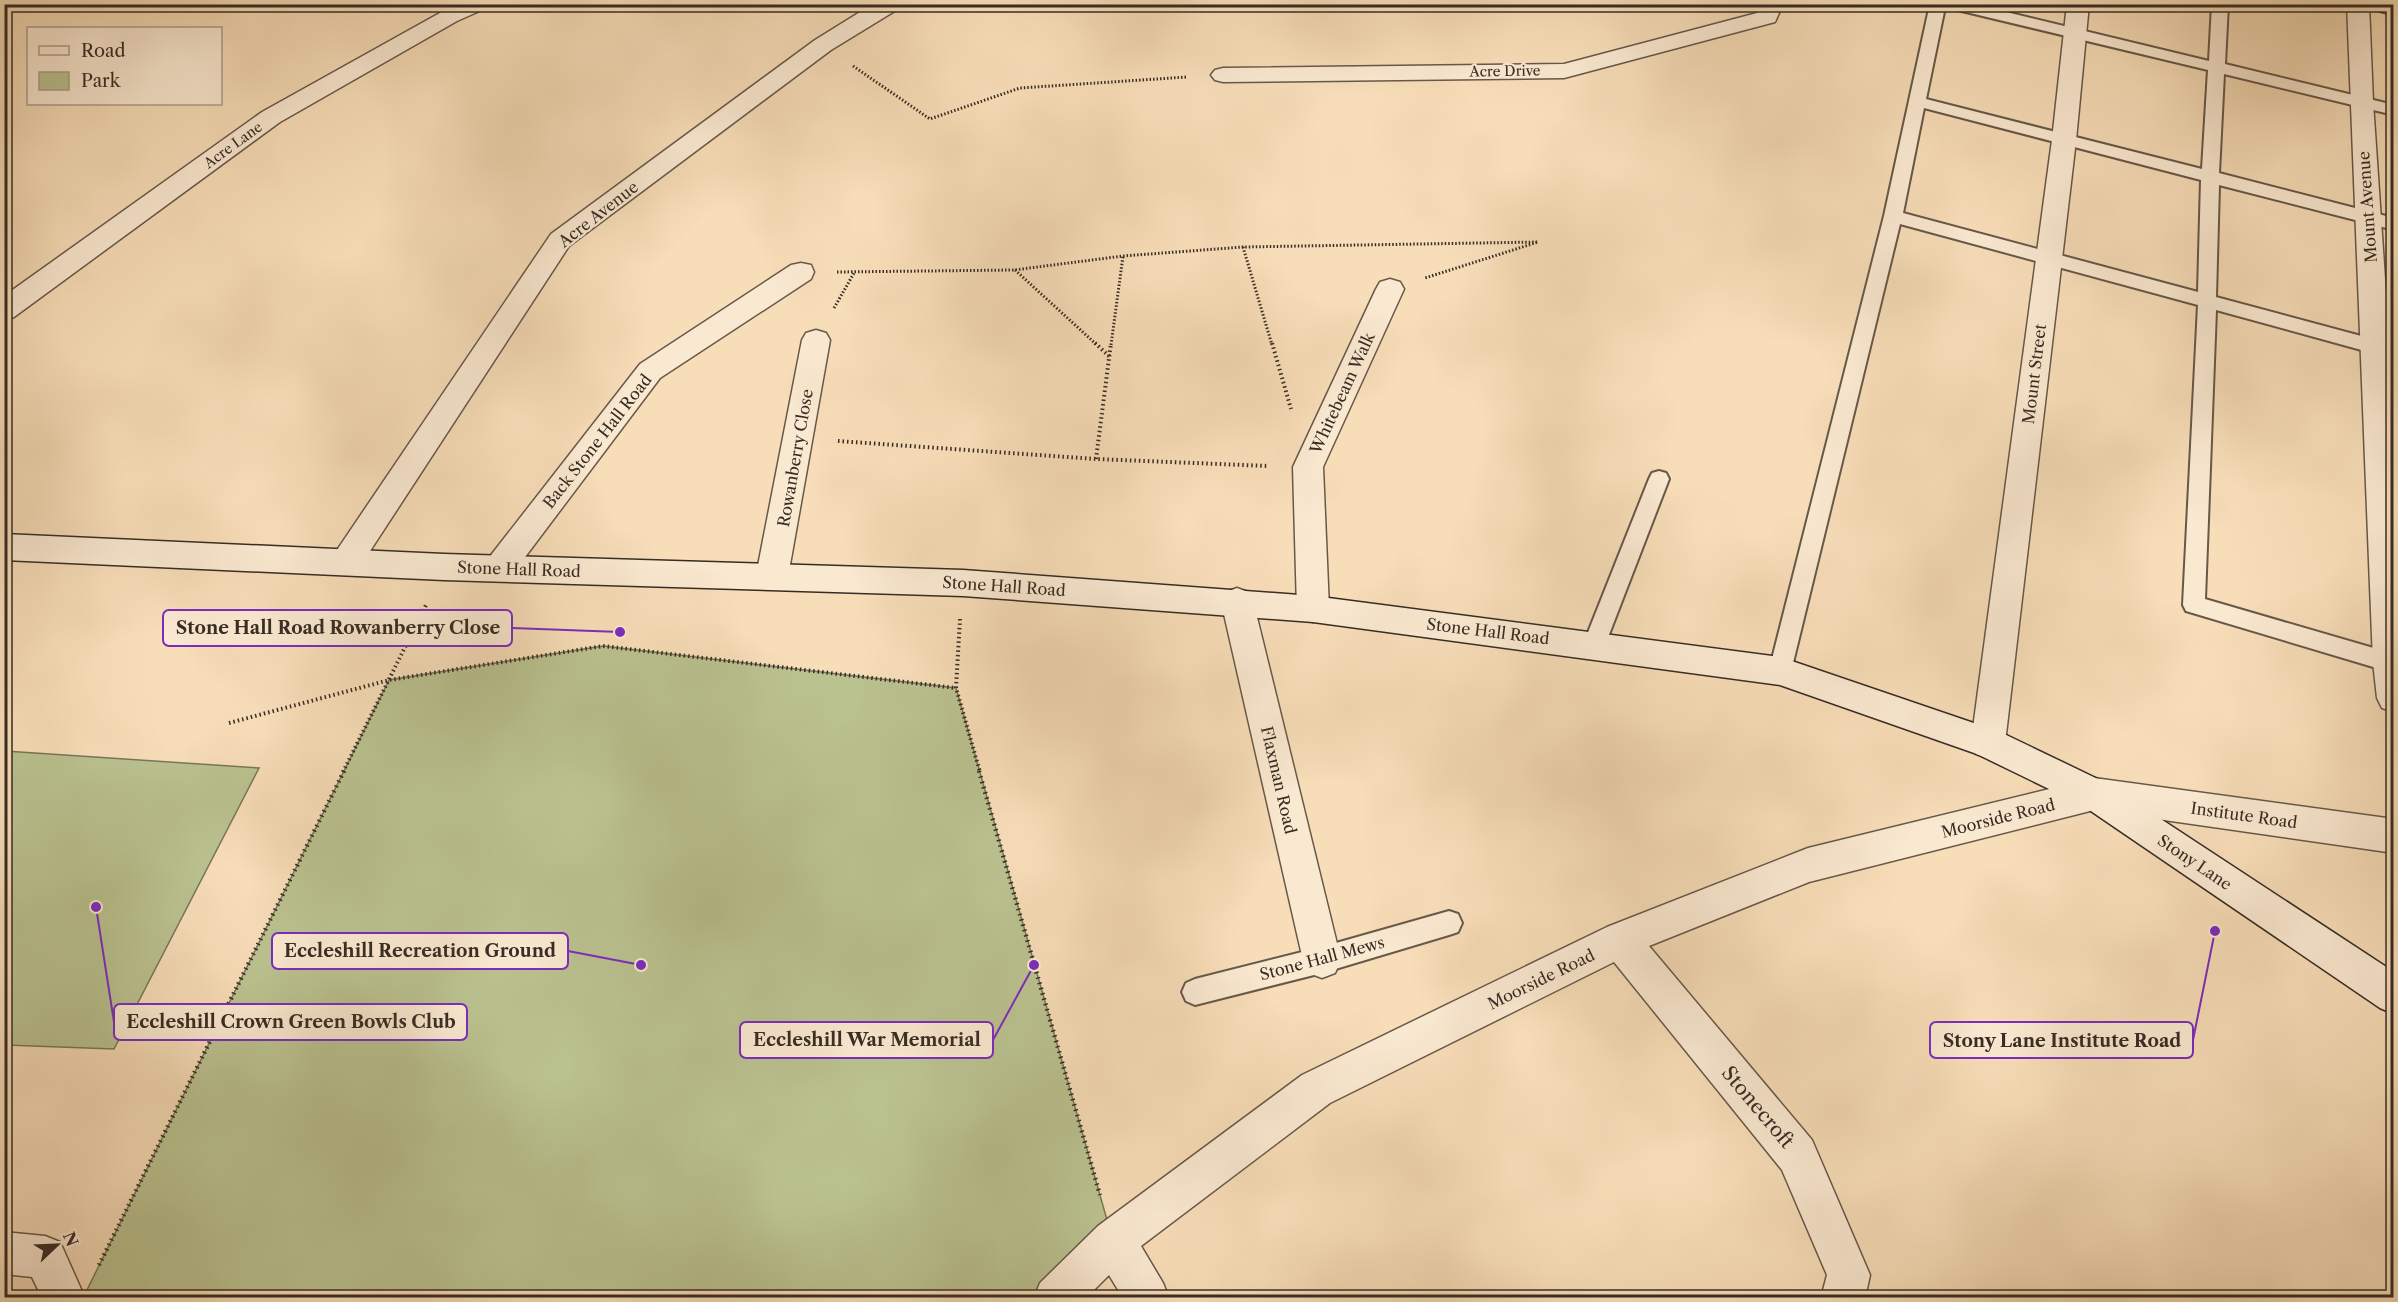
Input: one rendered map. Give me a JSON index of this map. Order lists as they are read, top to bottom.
{
  "streets": {
    "street": [
      "Acre Drive",
      "Acre Lane",
      "Mount Avenue",
      "Acre Avenue",
      "Mount Street",
      "Whitebeam Walk",
      "Back Stone Hall Road",
      "Rowanberry Close",
      "Stone Hall Road",
      "Flaxman Road",
      "Institute Road",
      "Moorside Road",
      "Stony Lane",
      "Stonecroft"
    ],
    "lane": ["Stone Hall Mews"]
  },
  "crossings": [
    ["Acre Avenue", "Stone Hall Road"],
    ["Mount Street", "Stone Hall Road"],
    ["Mount Street", "Stony Lane"],
    ["Whitebeam Walk", "Stone Hall Road"],
    ["Back Stone Hall Road", "Stone Hall Road"],
    ["Rowanberry Close", "Stone Hall Road"],
    ["Stone Hall Road", "Flaxman Road"],
    ["Stone Hall Road", "Stony Lane"],
    ["Flaxman Road", "Stone Hall Mews"],
    ["Institute Road", "Moorside Road"],
    ["Institute Road", "Stony Lane"],
    ["Moorside Road", "Stony Lane"],
    ["Moorside Road", "Stonecroft"]
  ],
  "places": [
    "Stone Hall Road Rowanberry Close",
    "Eccleshill Crown Green Bowls Club",
    "Stony Lane Institute Road",
    "Eccleshill Recreation Ground",
    "Eccleshill War Memorial"
  ],
  "legend": ["Road", "Park"],
  "north": "top right"
}
